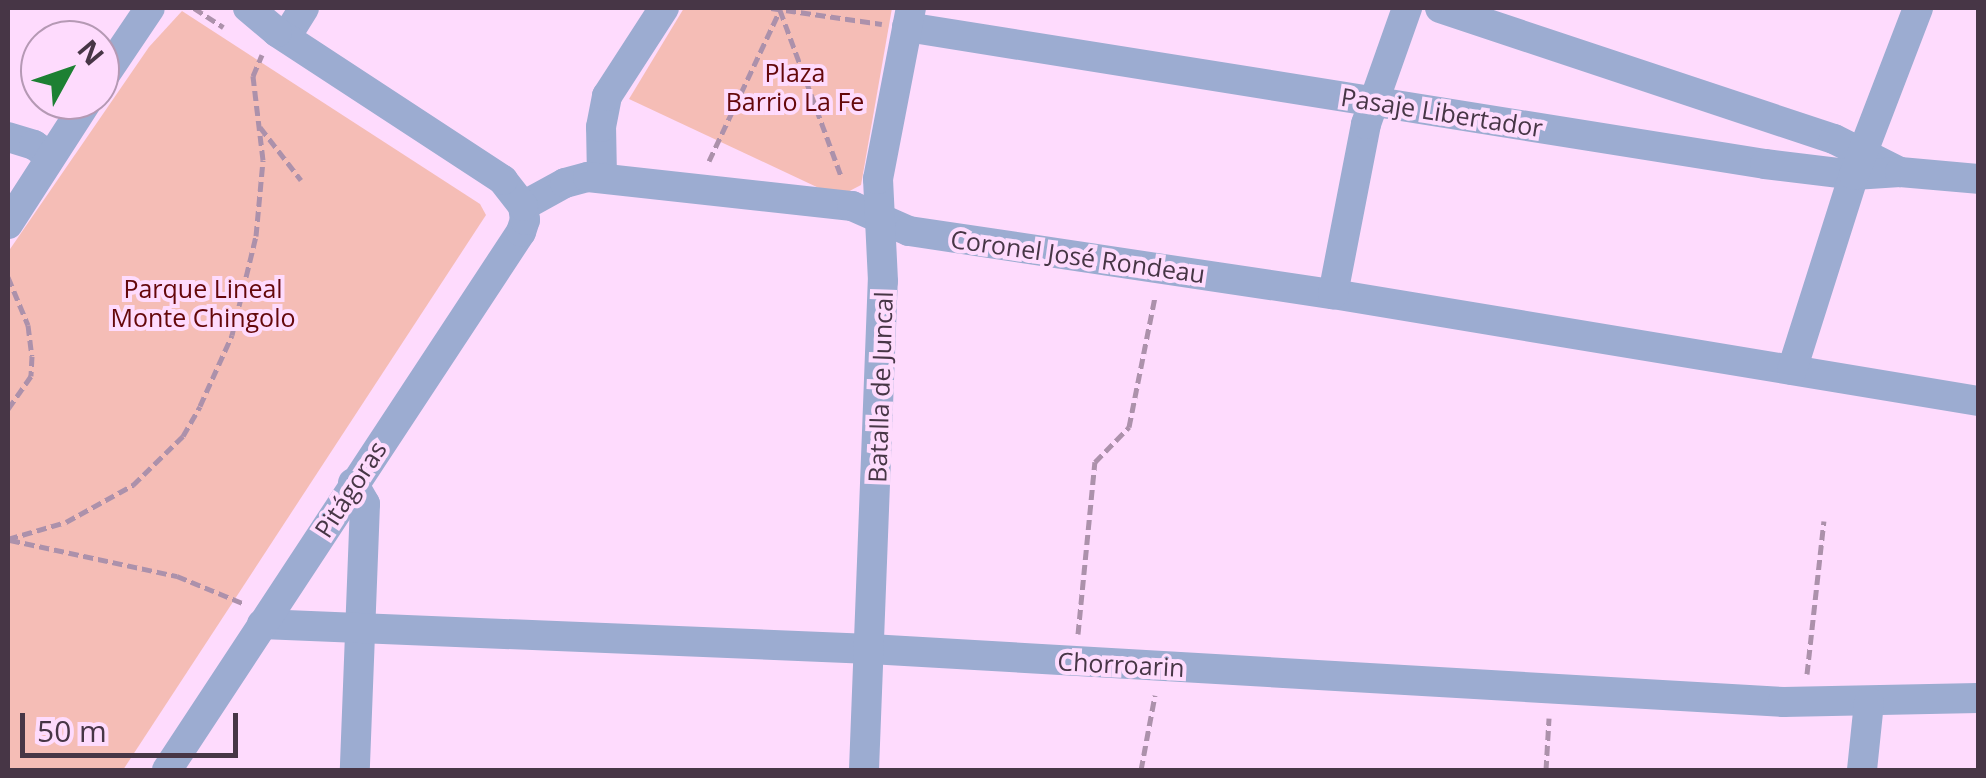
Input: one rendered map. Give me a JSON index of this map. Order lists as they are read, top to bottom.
{
  "streets": {
    "street": [
      "Pasaje Libertador",
      "Coronel José Rondeau",
      "Batalla de Juncal",
      "Pitágoras",
      "Chorroarin"
    ]
  },
  "crossings": [
    ["Pasaje Libertador", "Batalla de Juncal"],
    ["Coronel José Rondeau", "Batalla de Juncal"],
    ["Coronel José Rondeau", "Pitágoras"],
    ["Batalla de Juncal", "Chorroarin"],
    ["Pitágoras", "Chorroarin"]
  ],
  "parks": ["Plaza Barrio La Fe", "Parque Lineal Monte Chingolo"],
  "scale_bar": "50 m",
  "north": "top right"
}
